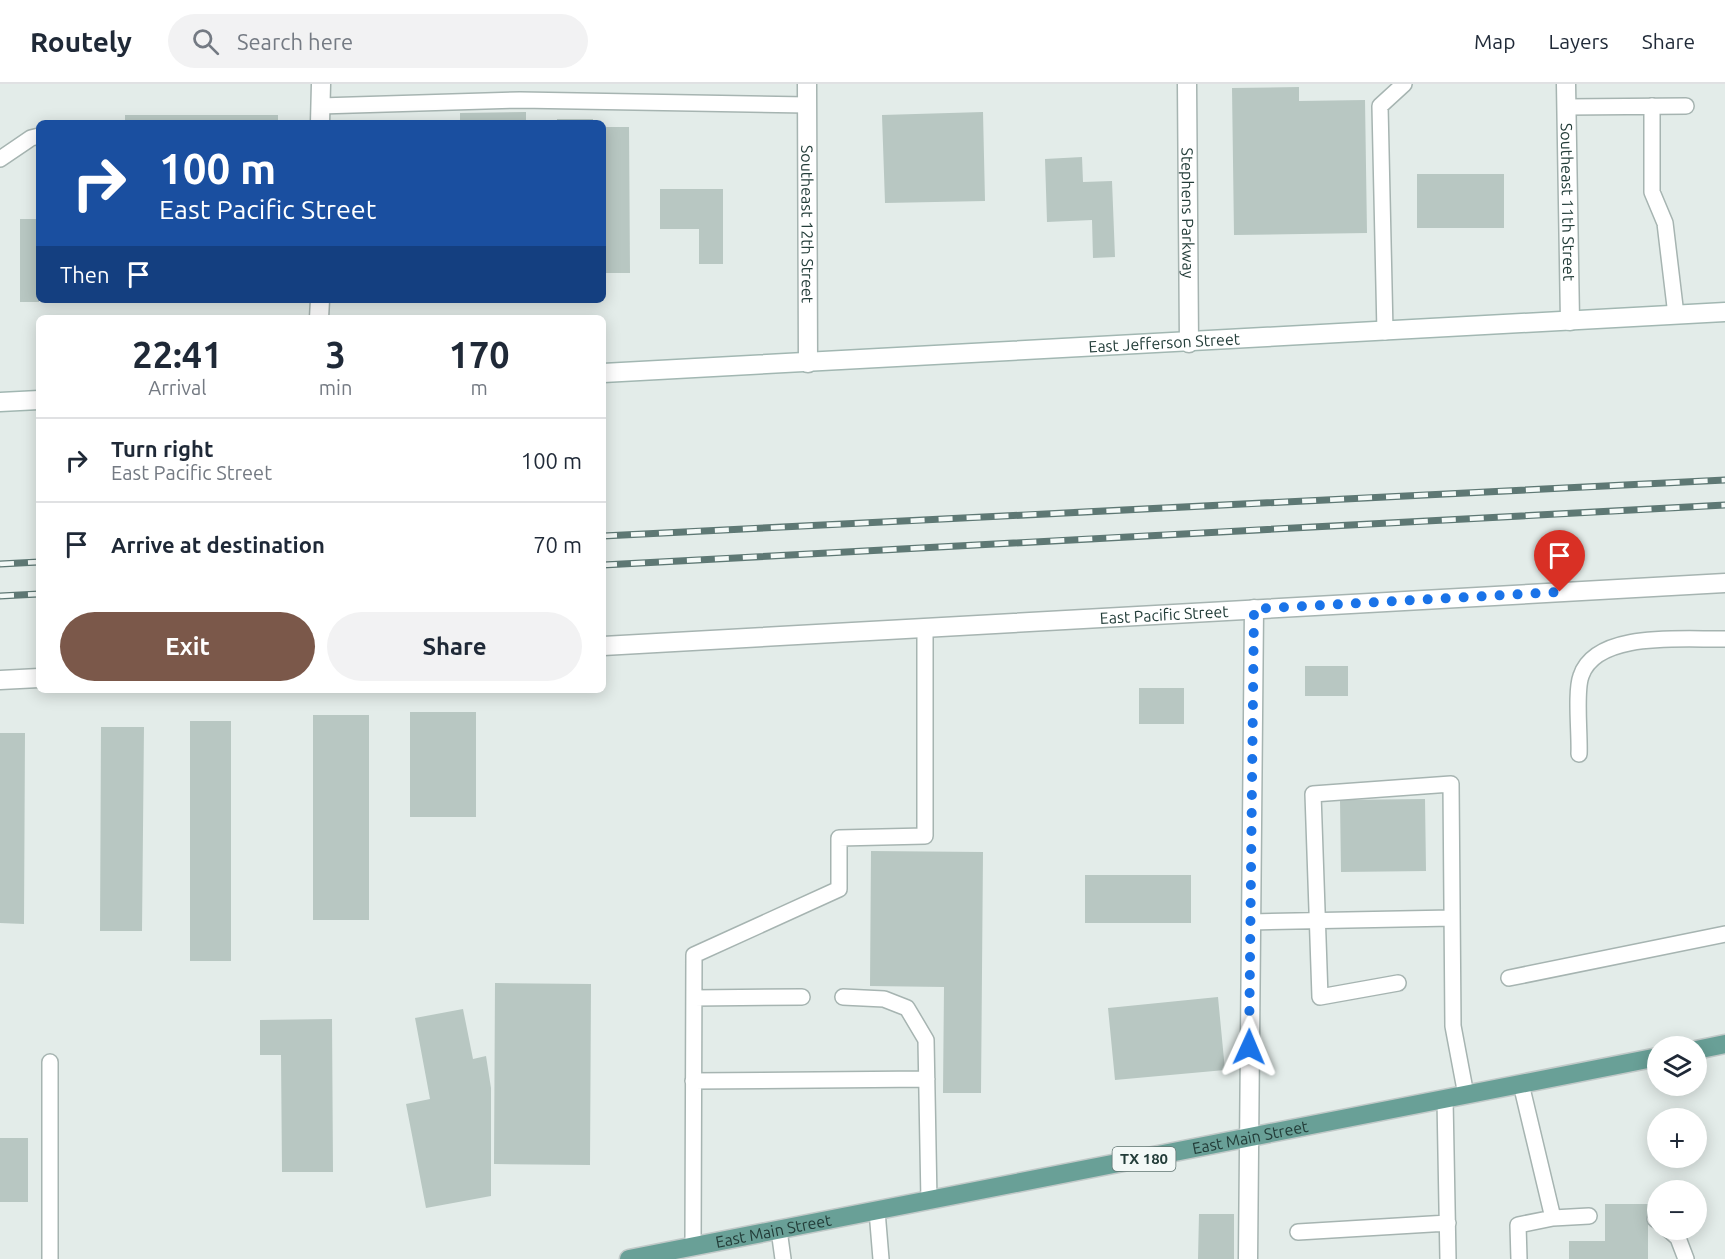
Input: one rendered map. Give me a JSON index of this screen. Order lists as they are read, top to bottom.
{
  "streets": {
    "main road": ["East Main Street", "TX 180"],
    "street": [
      "Southeast 11th Street",
      "Stephens Parkway",
      "Southeast 12th Street",
      "East Jefferson Street",
      "East Pacific Street"
    ]
  },
  "crossings": [
    ["Southeast 11th Street", "East Jefferson Street"],
    ["Stephens Parkway", "East Jefferson Street"],
    ["Southeast 12th Street", "East Jefferson Street"]
  ],
  "page": {
    "header": "Routely",
    "search": "Search here",
    "nav": ["Map", "Layers", "Share"],
    "turn": ["100 m", "East Pacific Street"],
    "then": "Then",
    "eta": [
      "22:41",
      "Arrival",
      "3",
      "min",
      "170",
      "m"
    ],
    "list": [
      {
        "name": "Turn right",
        "note": "East Pacific Street",
        "value": "100 m"
      },
      {
        "name": "Arrive at destination",
        "value": "70 m"
      }
    ],
    "buttons": ["Exit", "Share"],
    "map_buttons": ["+", "−"]
  }
}
